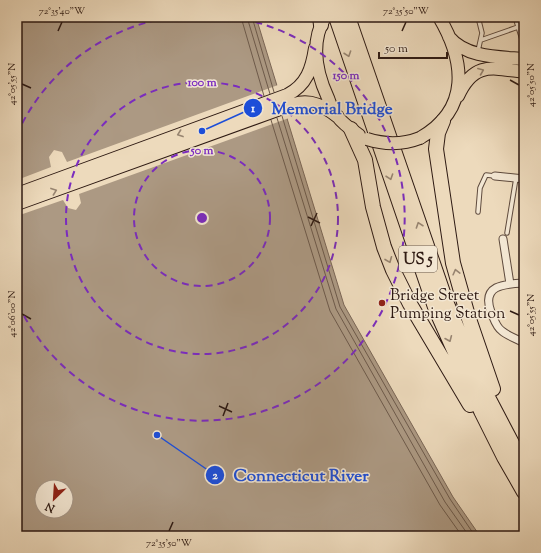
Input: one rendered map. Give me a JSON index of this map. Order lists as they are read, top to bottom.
{
  "streets": {
    "highway": ["US 5"]
  },
  "places": ["Memorial Bridge", "Bridge Street Pumping Station", "Connecticut River"],
  "scale_bar": "50 m",
  "north": "bottom left",
  "coordinates": [
    "72°35'40\"W",
    "72°35'50\"W",
    "42°05'55\"N",
    "42°05'50\"N",
    "42°06'00\"N"
  ],
  "rings": ["150 m", "100 m", "50 m"]
}
